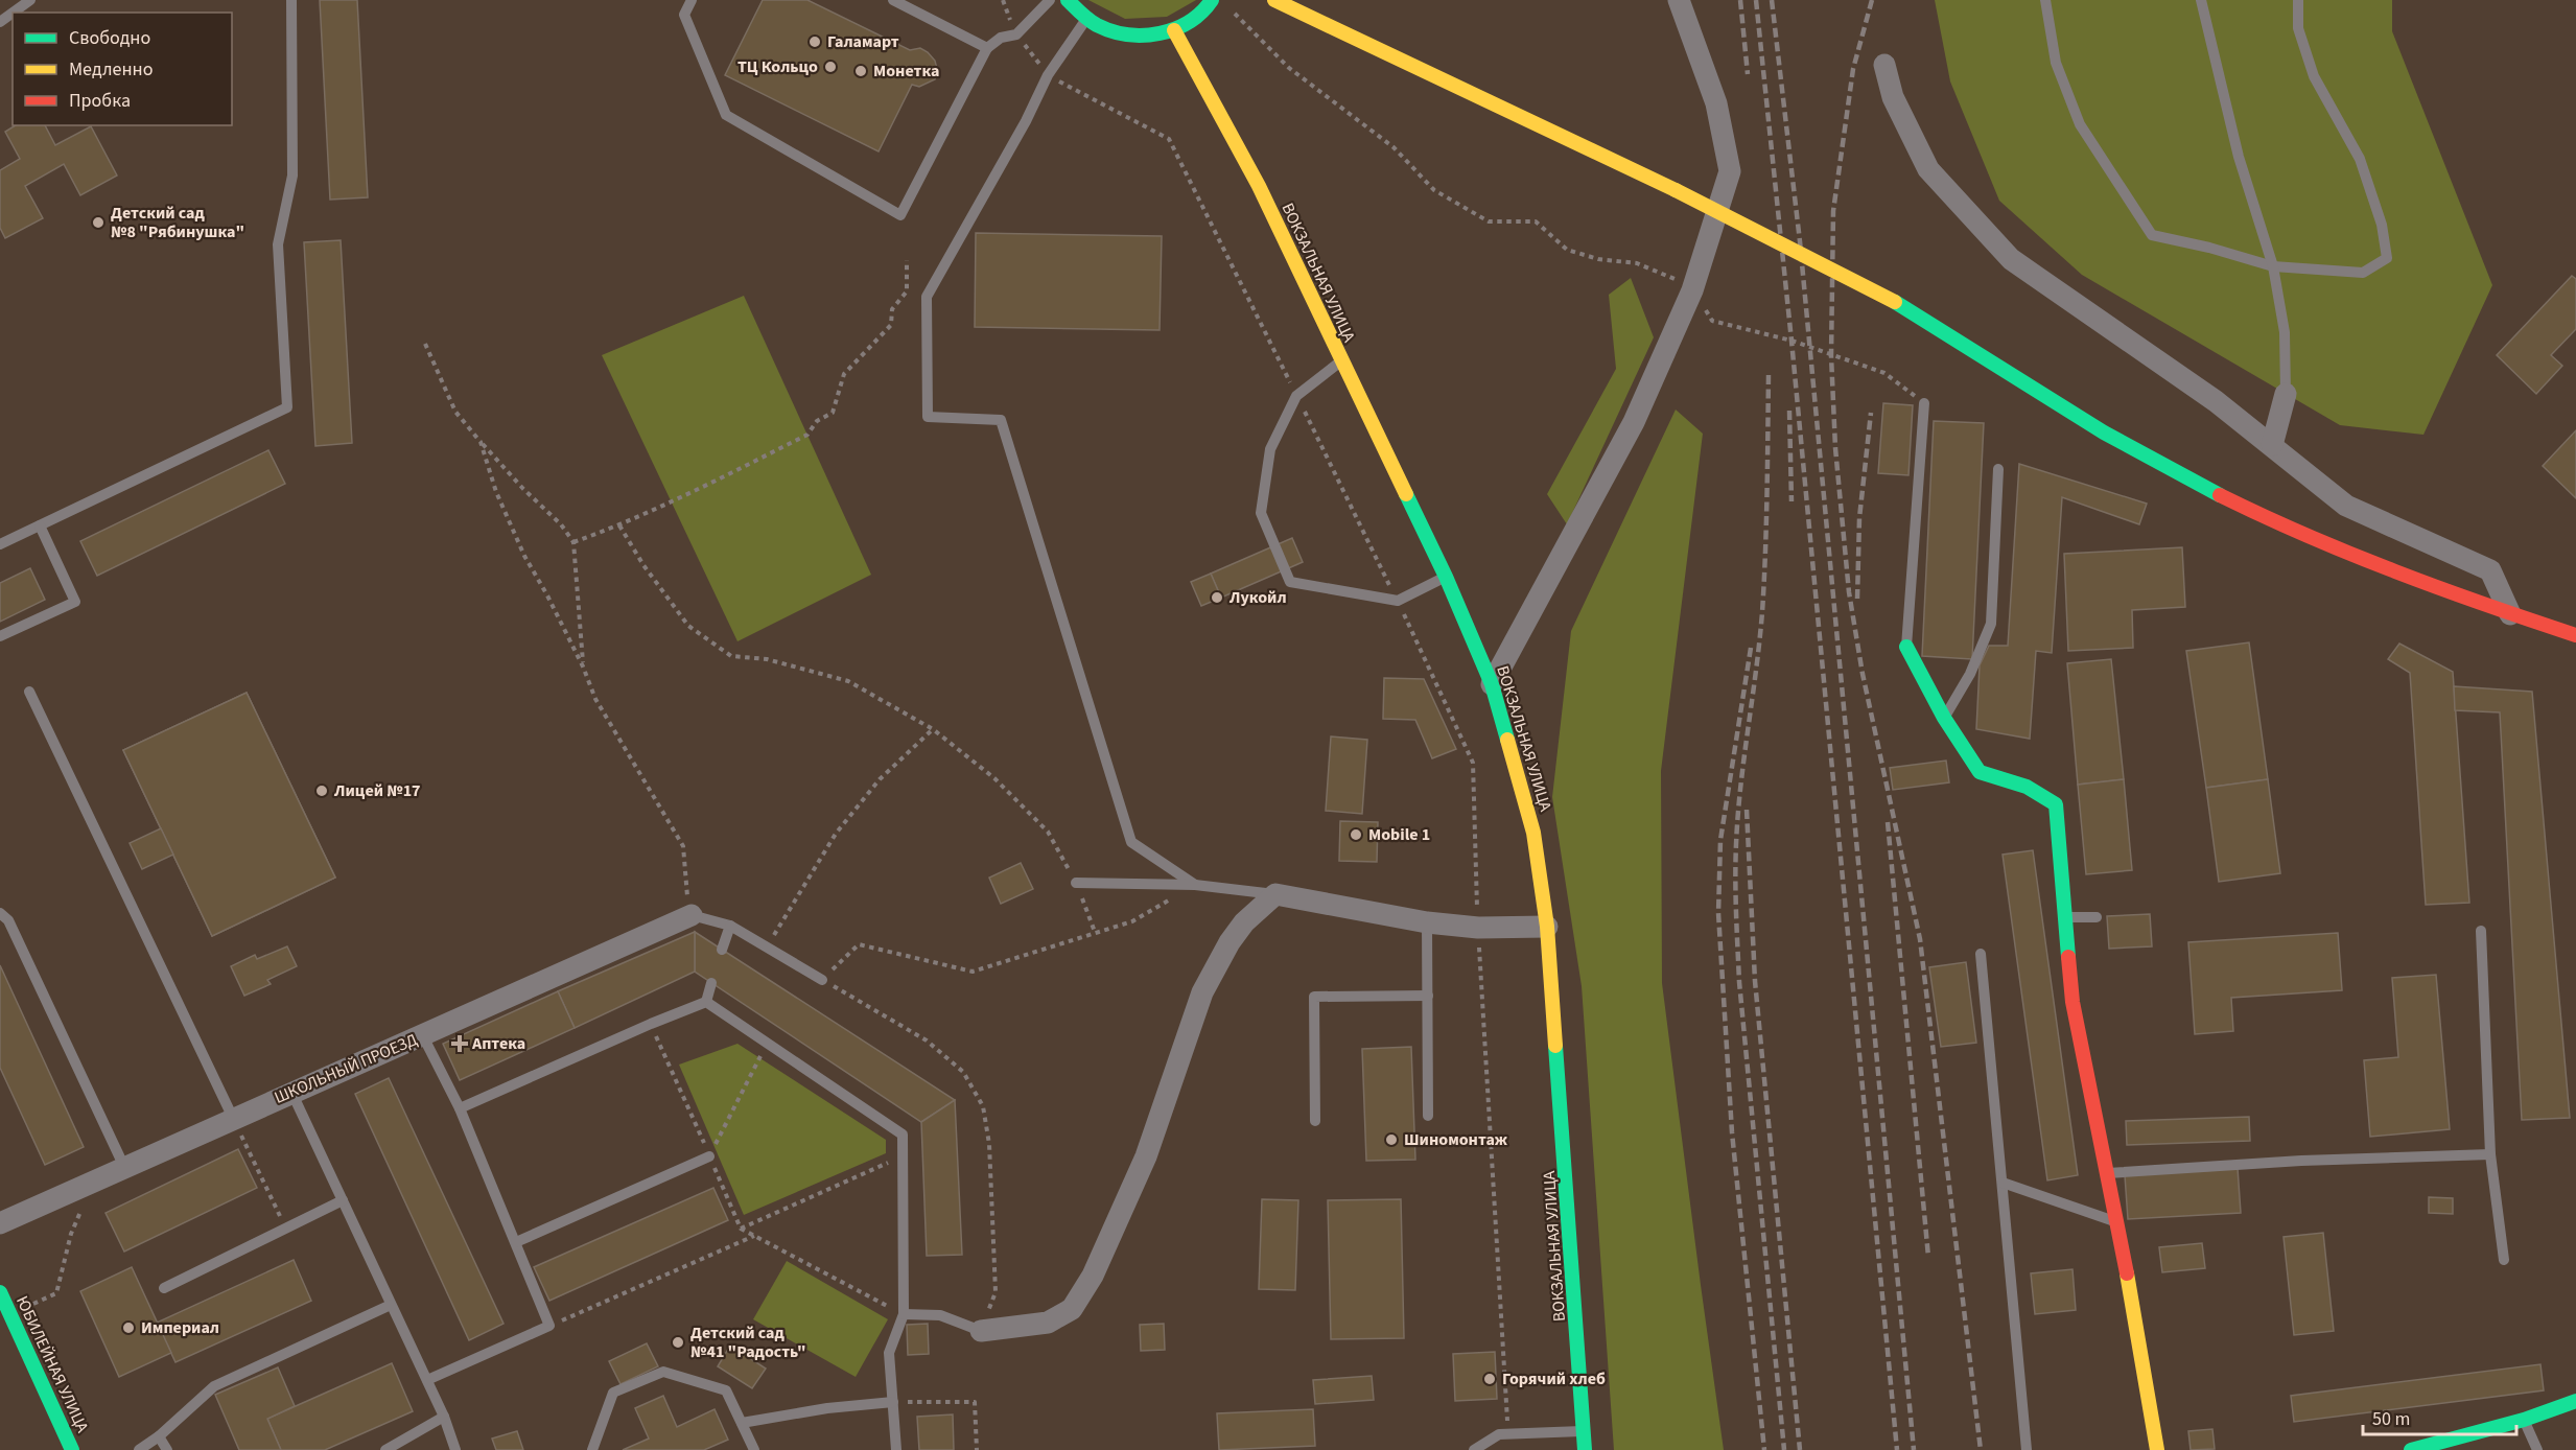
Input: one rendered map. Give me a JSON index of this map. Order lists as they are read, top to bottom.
{
  "streets": {
    "main road": ["ВОКЗАЛЬНАЯ УЛИЦА", "ЮБИЛЕЙНАЯ УЛИЦА"],
    "street": ["ШКОЛЬНЫЙ ПРОЕЗД"]
  },
  "places": {
    "other": [
      "Галамарт",
      "ТЦ Кольцо",
      "Монетка",
      "Детский сад №8 \"Рябинушка\"",
      "Лукойл",
      "Лицей №17",
      "Mobile 1",
      "Шиномонтаж",
      "Империал",
      "Детский сад №41 \"Радость\"",
      "Горячий хлеб"
    ],
    "health": ["Аптека"]
  },
  "legend": ["Свободно", "Медленно", "Пробка"],
  "scale_bar": "50 m"
}
